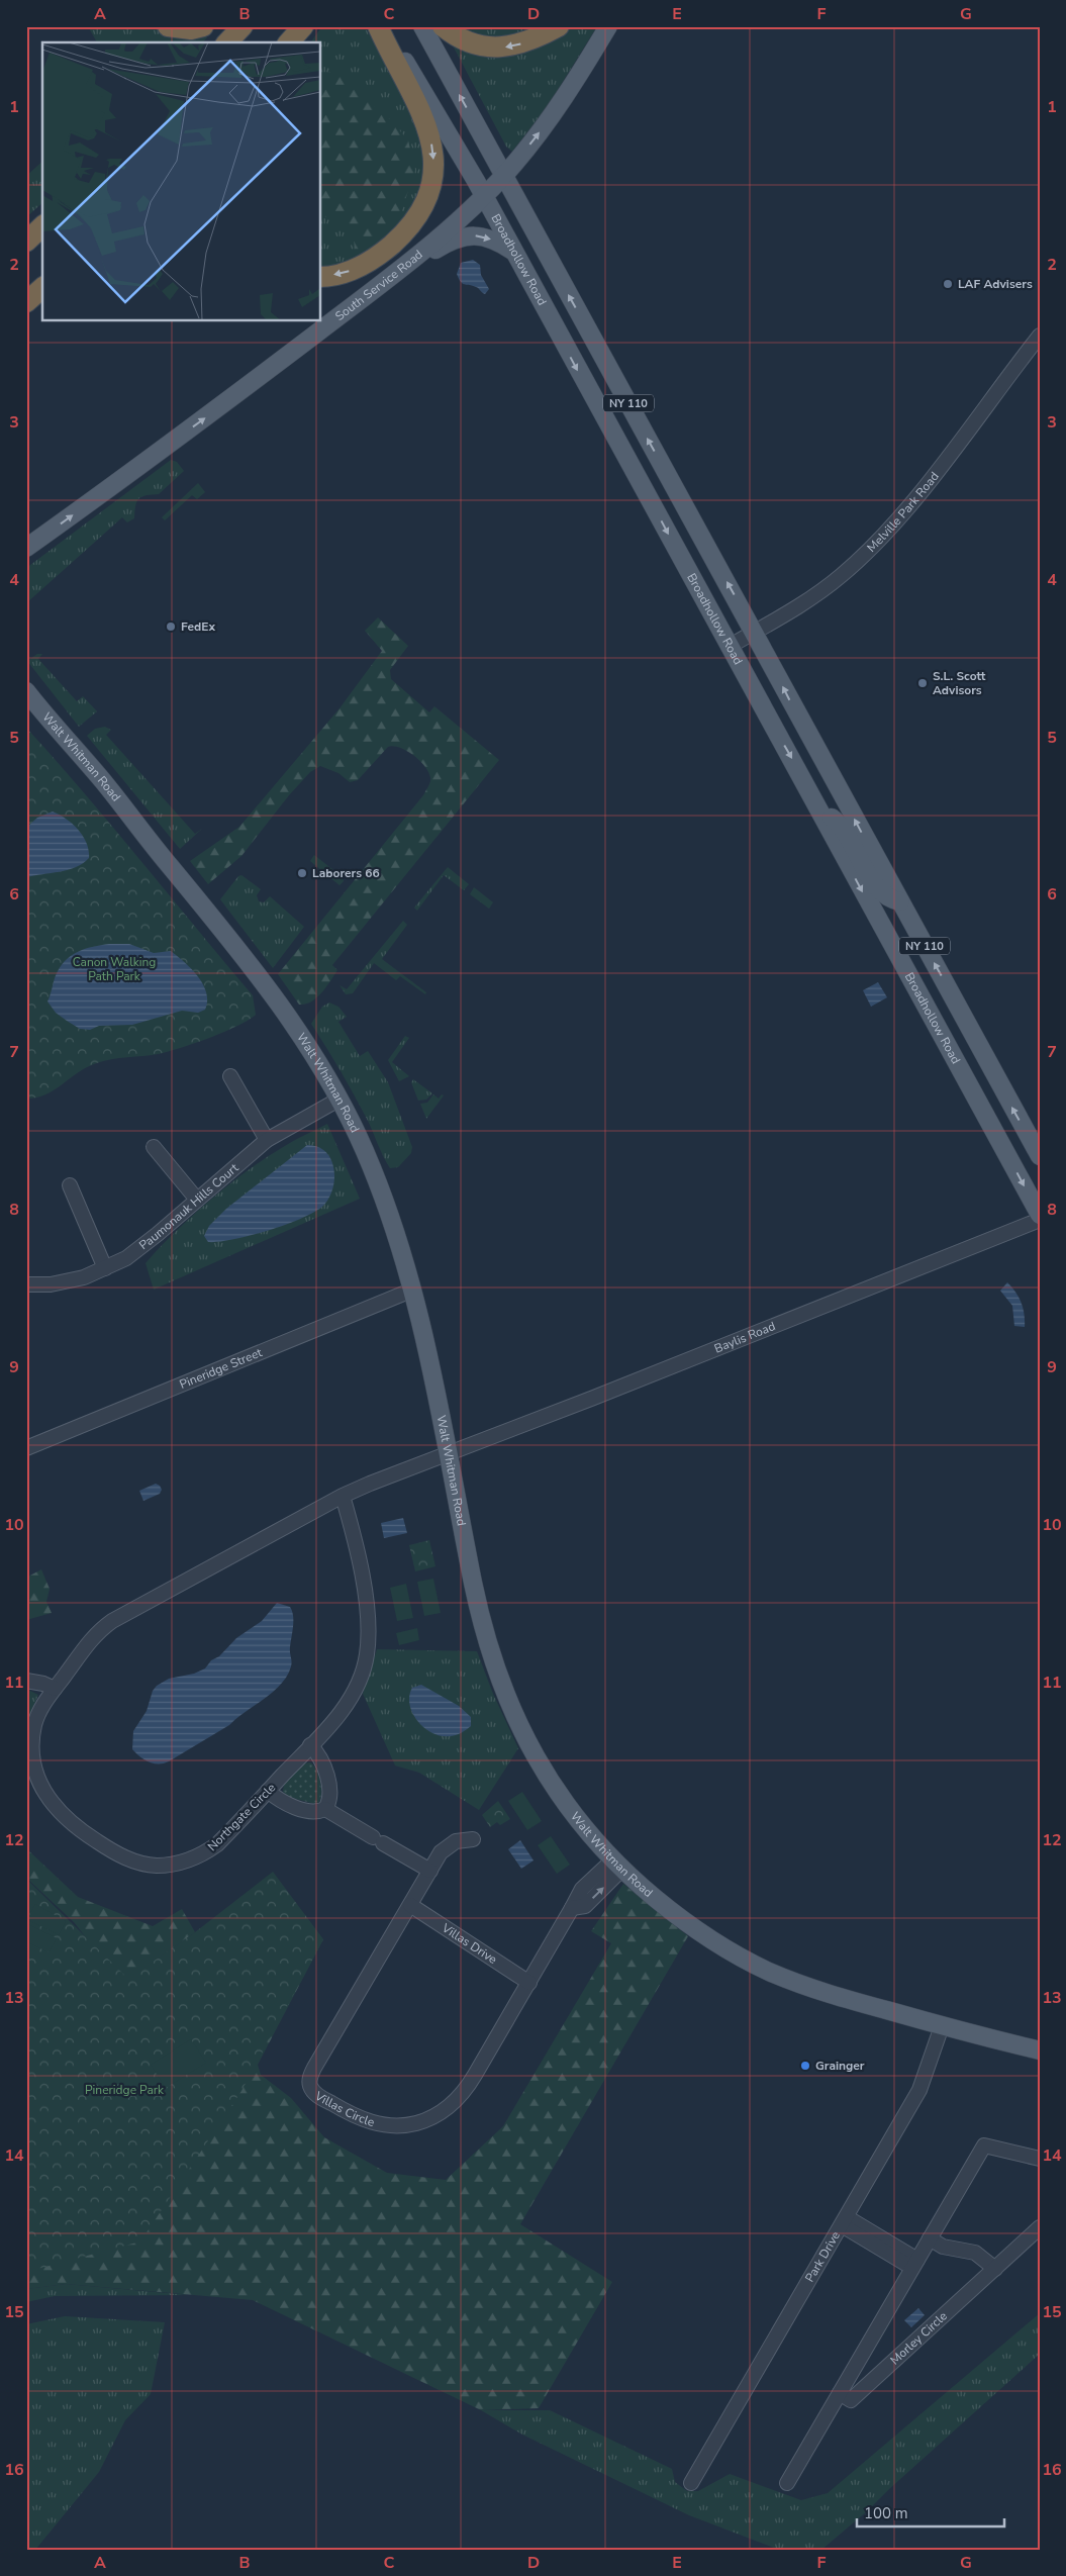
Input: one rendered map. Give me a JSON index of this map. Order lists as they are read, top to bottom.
{
  "streets": {
    "main road": [
      "Broadhollow Road",
      "South Service Road",
      "NY 110",
      "Walt Whitman Road"
    ],
    "street": [
      "Melville Park Road",
      "Paumonauk Hills Court",
      "Baylis Road",
      "Pineridge Street",
      "Northgate Circle",
      "Villas Drive",
      "Villas Circle",
      "Park Drive",
      "Morley Circle"
    ]
  },
  "crossings": [
    ["Broadhollow Road", "South Service Road"],
    ["Broadhollow Road", "Melville Park Road"],
    ["South Service Road", "NY 110"],
    ["NY 110", "Melville Park Road"],
    ["Walt Whitman Road", "Paumonauk Hills Court"],
    ["Walt Whitman Road", "Baylis Road"],
    ["Walt Whitman Road", "Pineridge Street"],
    ["Walt Whitman Road", "Northgate Circle"],
    ["Walt Whitman Road", "Villas Circle"],
    ["Walt Whitman Road", "Park Drive"],
    ["Baylis Road", "Northgate Circle"],
    ["Villas Drive", "Villas Circle"]
  ],
  "one_way": ["South Service Road"],
  "parks": ["Canon Walking Path Park", "Pineridge Park"],
  "places": [
    "LAF Advisers",
    "FedEx",
    "S.L. Scott Advisors",
    "Laborers 66",
    "Grainger"
  ],
  "scale_bar": "100 m",
  "grid": {
    "columns": [
      "A",
      "B",
      "C",
      "D",
      "E",
      "F",
      "G"
    ],
    "rows": [
      "1",
      "2",
      "3",
      "4",
      "5",
      "6",
      "7",
      "8",
      "9",
      "10",
      "11",
      "12",
      "13",
      "14",
      "15",
      "16"
    ]
  }
}
